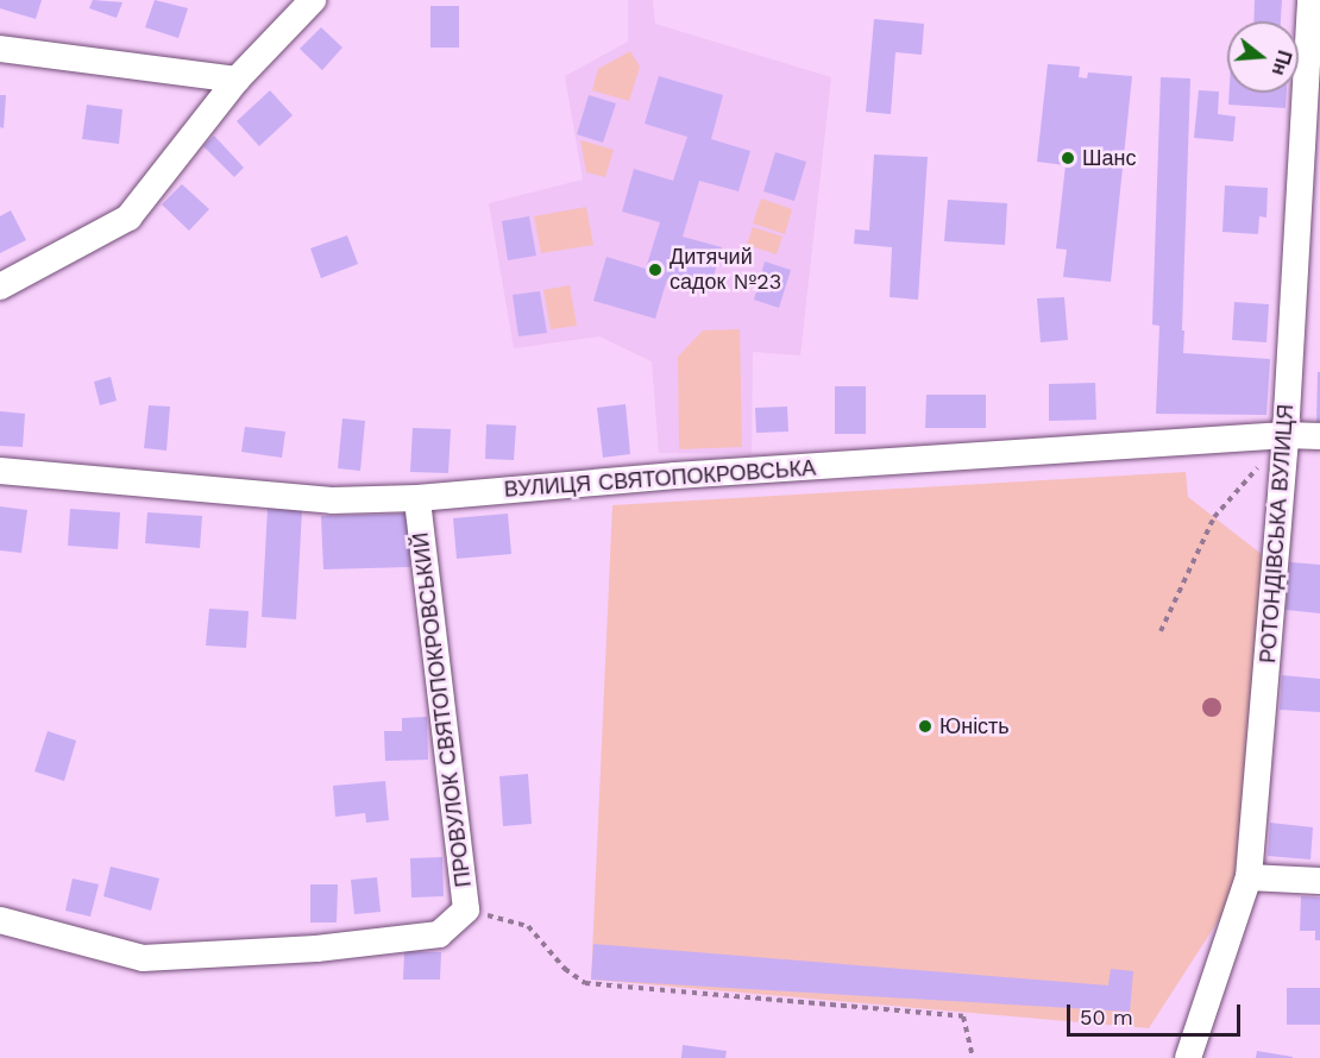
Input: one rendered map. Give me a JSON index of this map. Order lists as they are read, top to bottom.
{
  "streets": {
    "street": ["ВУЛИЦЯ СВЯТОПОКРОВСЬКА", "РОТОНДІВСЬКА ВУЛИЦЯ", "ПРОВУЛОК СВЯТОПОКРОВСЬКИЙ"]
  },
  "crossings": [
    ["ВУЛИЦЯ СВЯТОПОКРОВСЬКА", "РОТОНДІВСЬКА ВУЛИЦЯ"],
    ["ВУЛИЦЯ СВЯТОПОКРОВСЬКА", "ПРОВУЛОК СВЯТОПОКРОВСЬКИЙ"]
  ],
  "places": ["Шанс", "Дитячий садок №23", "Юність"],
  "scale_bar": "50 m",
  "north": "right"
}
